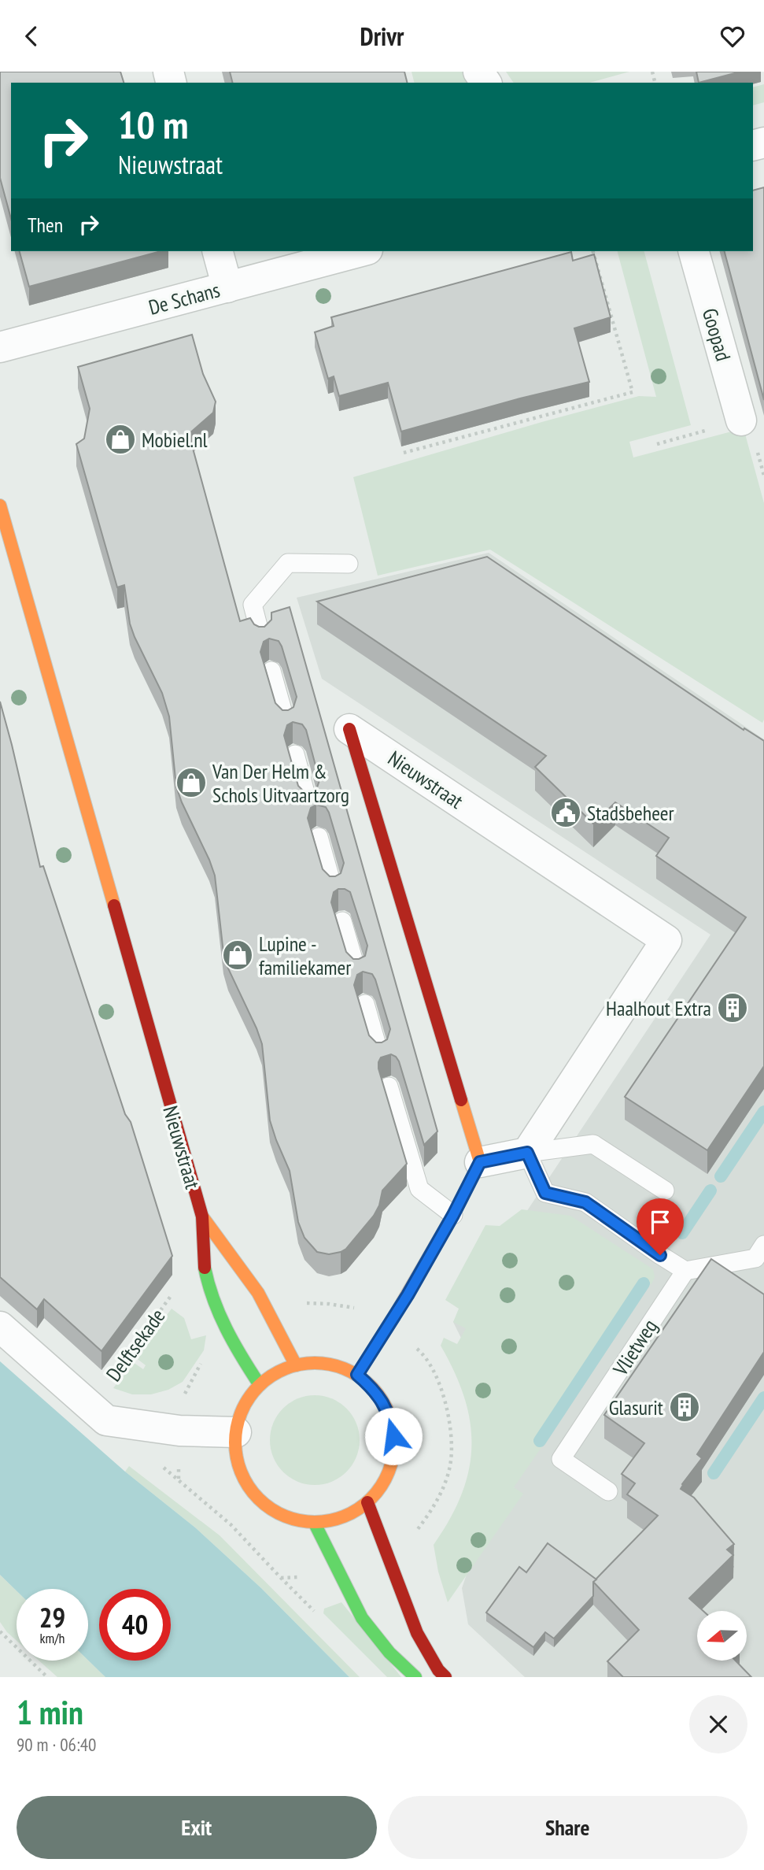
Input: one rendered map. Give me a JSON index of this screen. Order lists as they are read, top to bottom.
{
  "streets": {
    "street": ["De Schans", "Goopad", "Nieuwstraat"],
    "lane": ["Vlietweg"],
    "path": ["Delftsekade"]
  },
  "places": {
    "shop": ["Mobiel.nl", "Van Der Helm & Schols Uitvaartzorg", "Lupine - familiekamer"],
    "public building": ["Stadsbeheer"],
    "building": ["Haalhout Extra", "Glasurit"]
  },
  "north": "left",
  "page": {
    "header": "Drivr",
    "turn": ["10 m", "Nieuwstraat"],
    "then": "Then",
    "speed": "29 km/h",
    "limit": "40",
    "heading": ["1 min", "90 m · 06:40"],
    "buttons": ["Exit", "Share"]
  }
}
